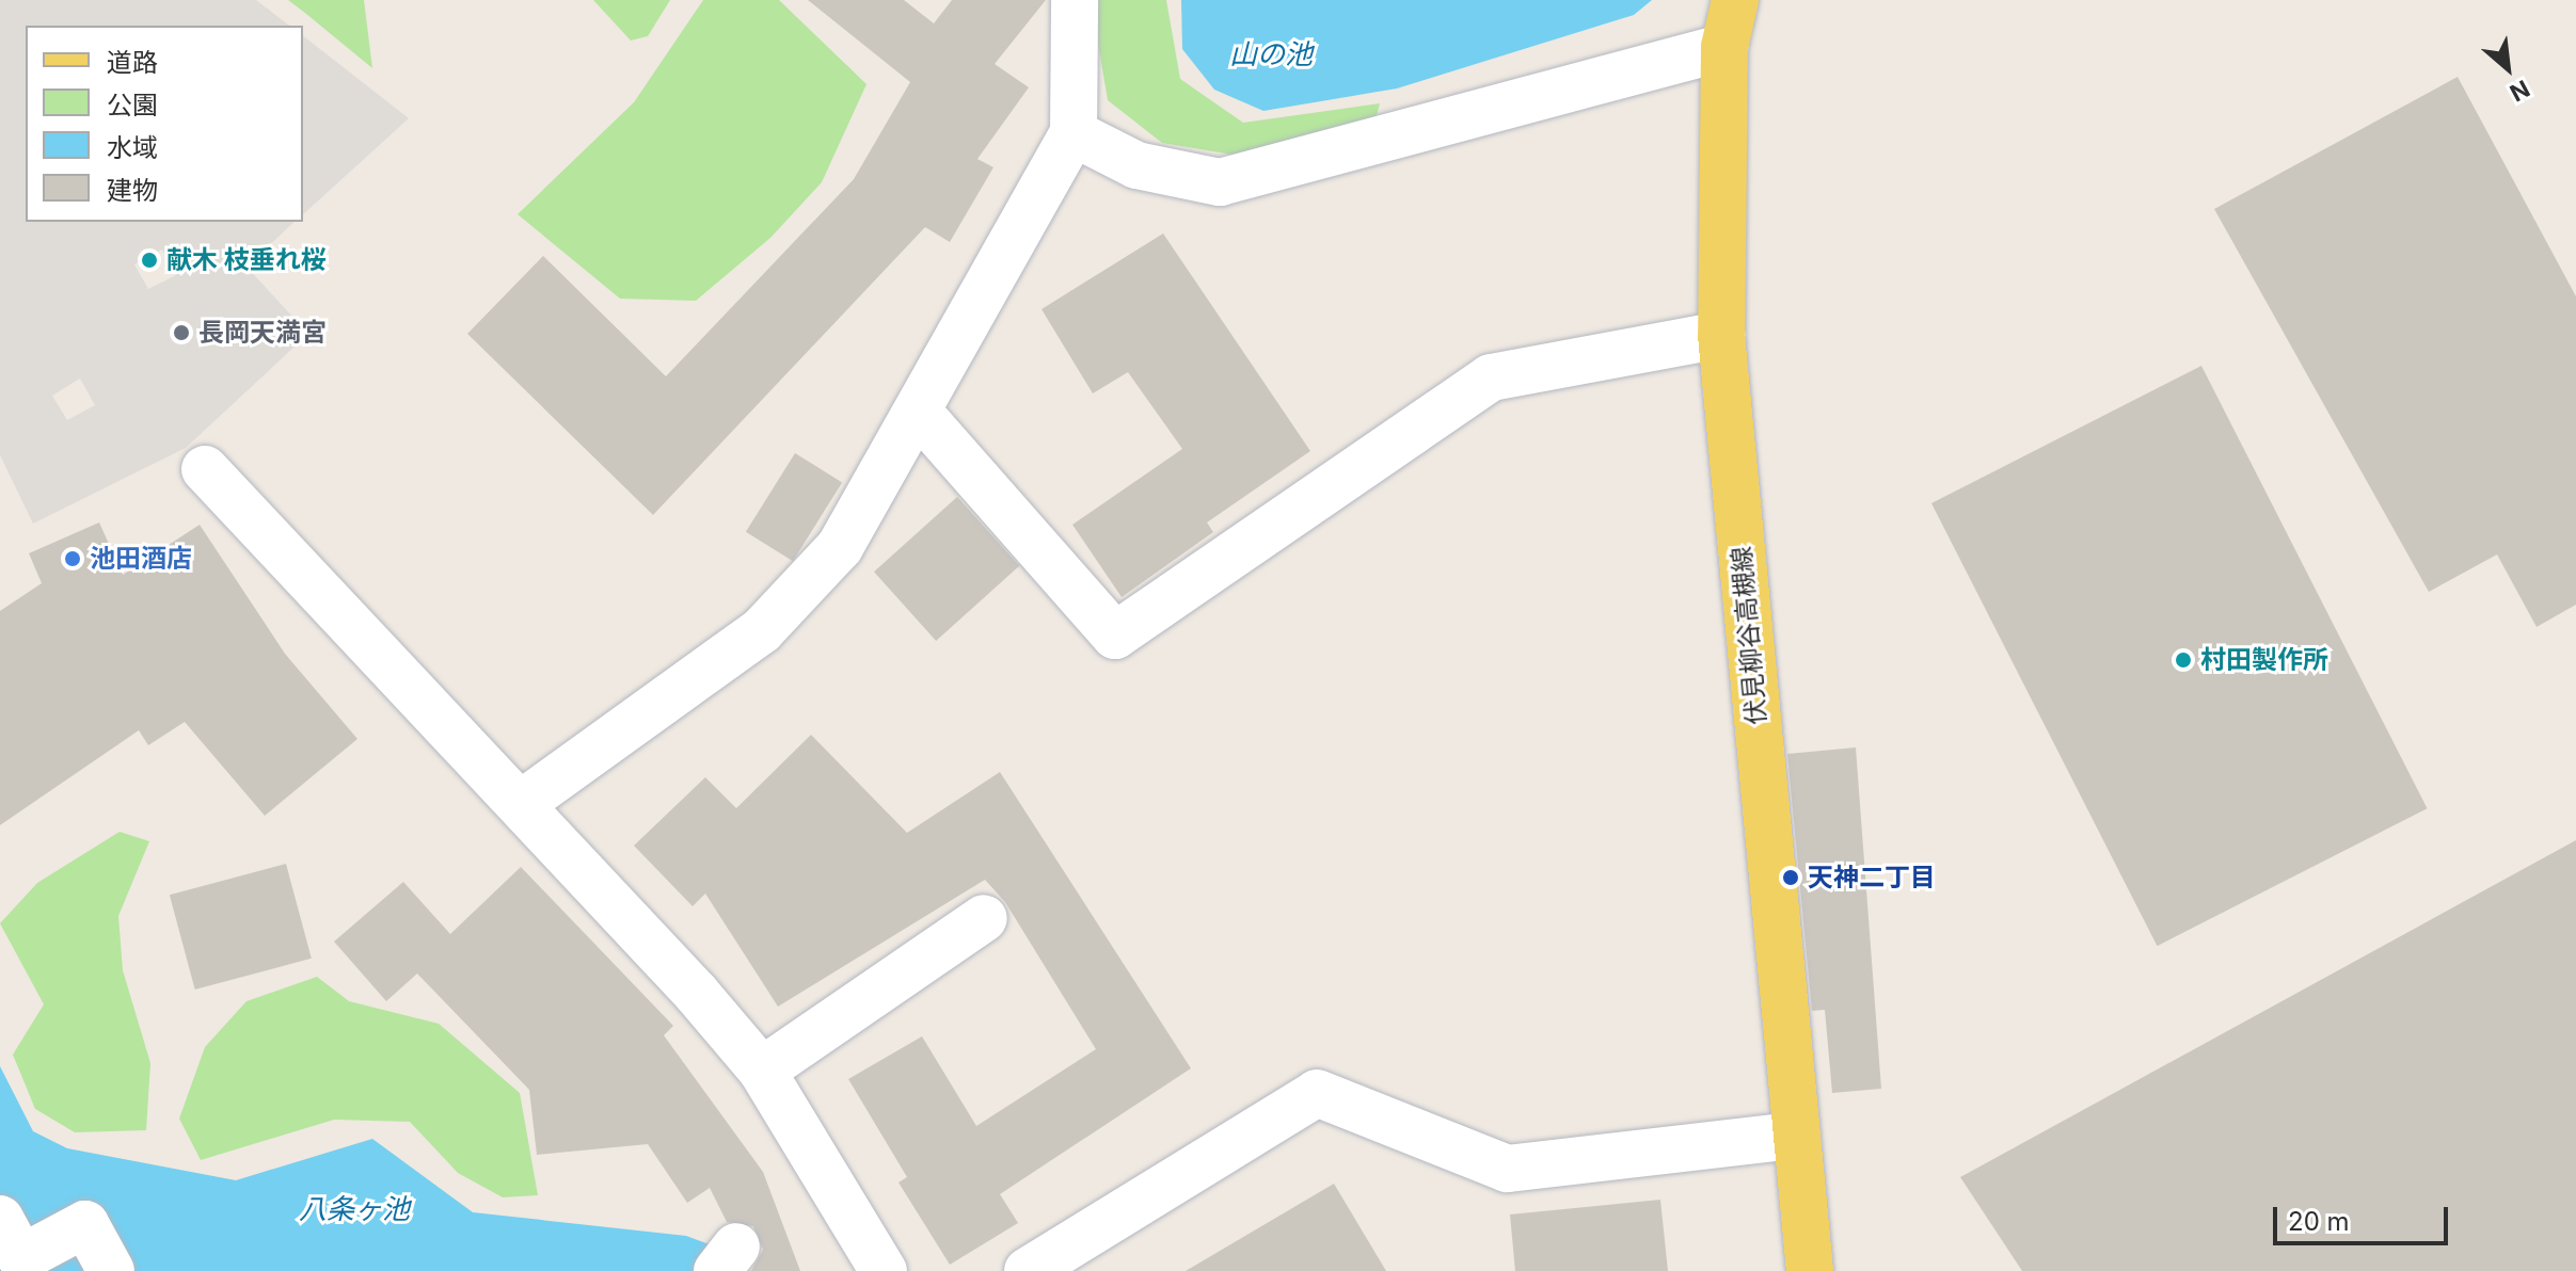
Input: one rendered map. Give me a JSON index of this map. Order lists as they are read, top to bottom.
{
  "streets": {
    "main road": ["伏見柳谷高槻線"]
  },
  "water": ["山の池", "八条ヶ池"],
  "places": [
    "献木 枝垂れ桜",
    "長岡天満宮",
    "池田酒店",
    "村田製作所",
    "天神二丁目"
  ],
  "legend": [
    "道路",
    "公園",
    "水域",
    "建物"
  ],
  "scale_bar": "20 m",
  "north": "bottom right"
}
